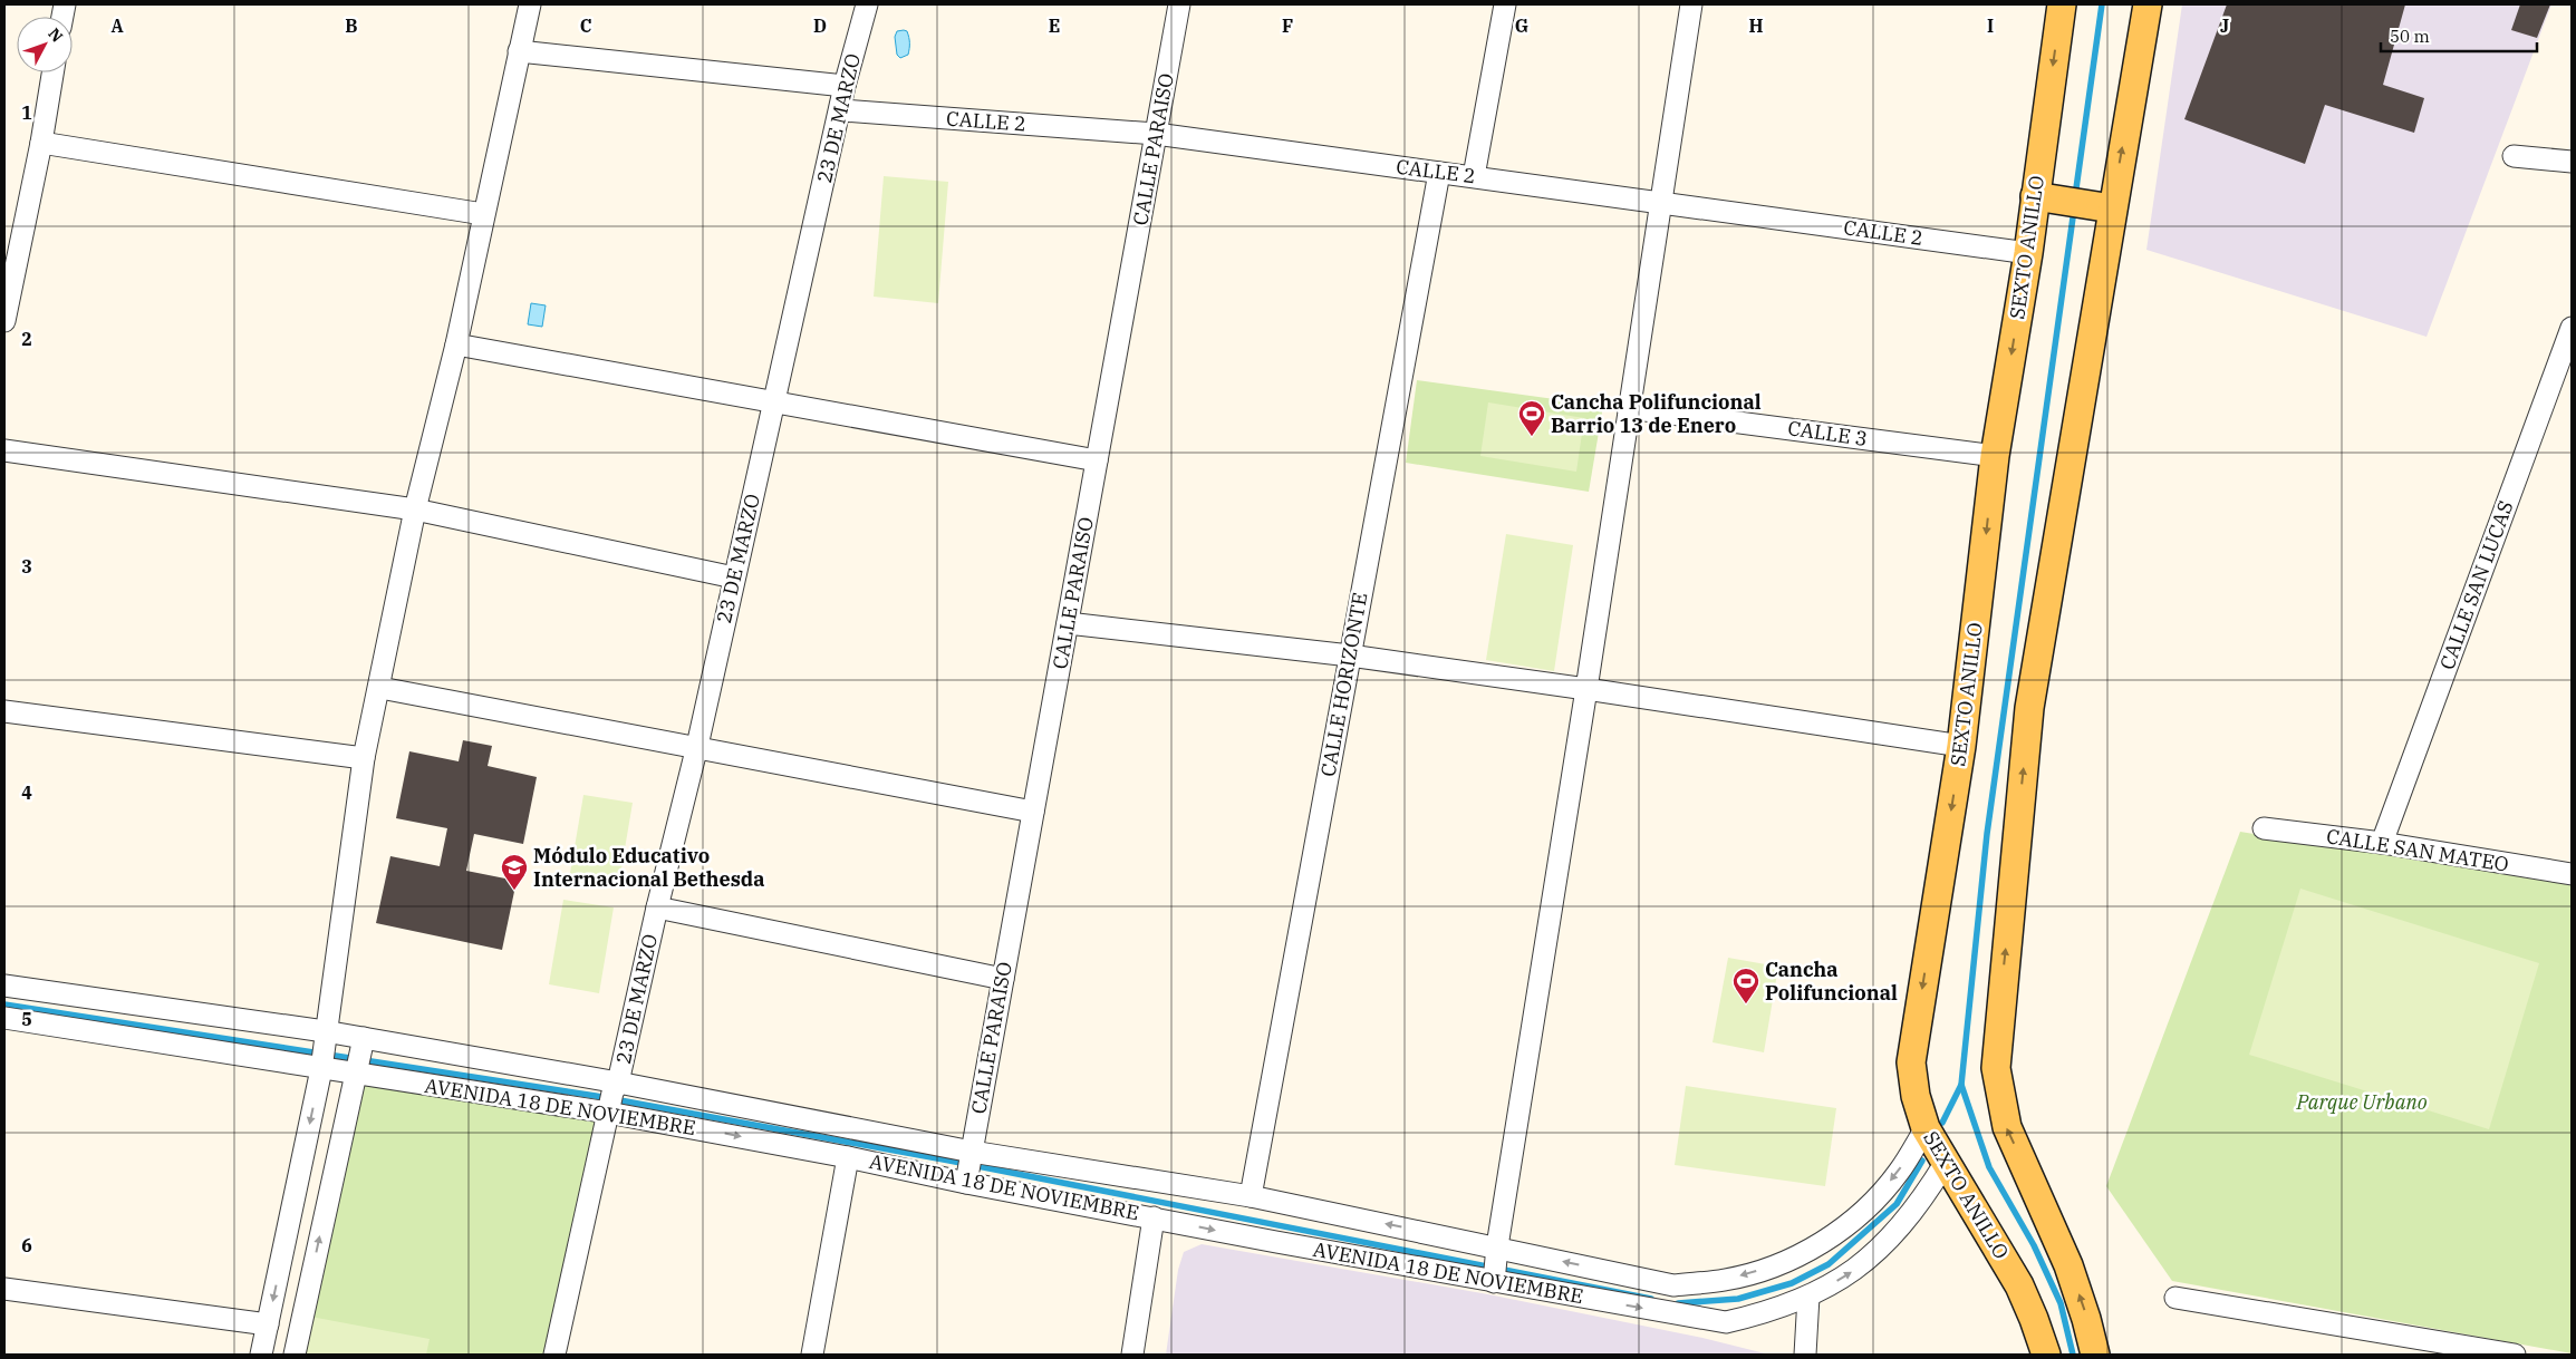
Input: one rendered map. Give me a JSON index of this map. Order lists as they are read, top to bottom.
{
  "streets": {
    "main road": ["SEXTO ANILLO"],
    "street": [
      "23 DE MARZO",
      "CALLE 2",
      "CALLE PARAISO",
      "CALLE 3",
      "CALLE SAN LUCAS",
      "CALLE HORIZONTE",
      "CALLE SAN MATEO",
      "AVENIDA 18 DE NOVIEMBRE"
    ]
  },
  "crossings": [
    ["23 DE MARZO", "CALLE 2"],
    ["23 DE MARZO", "AVENIDA 18 DE NOVIEMBRE"],
    ["CALLE 2", "CALLE PARAISO"],
    ["CALLE 2", "SEXTO ANILLO"],
    ["CALLE 2", "CALLE HORIZONTE"],
    ["CALLE PARAISO", "AVENIDA 18 DE NOVIEMBRE"],
    ["SEXTO ANILLO", "CALLE 3"],
    ["SEXTO ANILLO", "AVENIDA 18 DE NOVIEMBRE"],
    ["CALLE SAN LUCAS", "CALLE SAN MATEO"],
    ["CALLE HORIZONTE", "AVENIDA 18 DE NOVIEMBRE"]
  ],
  "parks": ["Parque Urbano"],
  "places": {
    "sports": ["Cancha Polifuncional Barrio 13 de Enero", "Cancha Polifuncional"],
    "school or university": ["Módulo Educativo Internacional Bethesda"]
  },
  "scale_bar": "50 m",
  "north": "top right",
  "grid": {
    "columns": [
      "A",
      "B",
      "C",
      "D",
      "E",
      "F",
      "G",
      "H",
      "I",
      "J"
    ],
    "rows": [
      "1",
      "2",
      "3",
      "4",
      "5",
      "6"
    ]
  }
}
